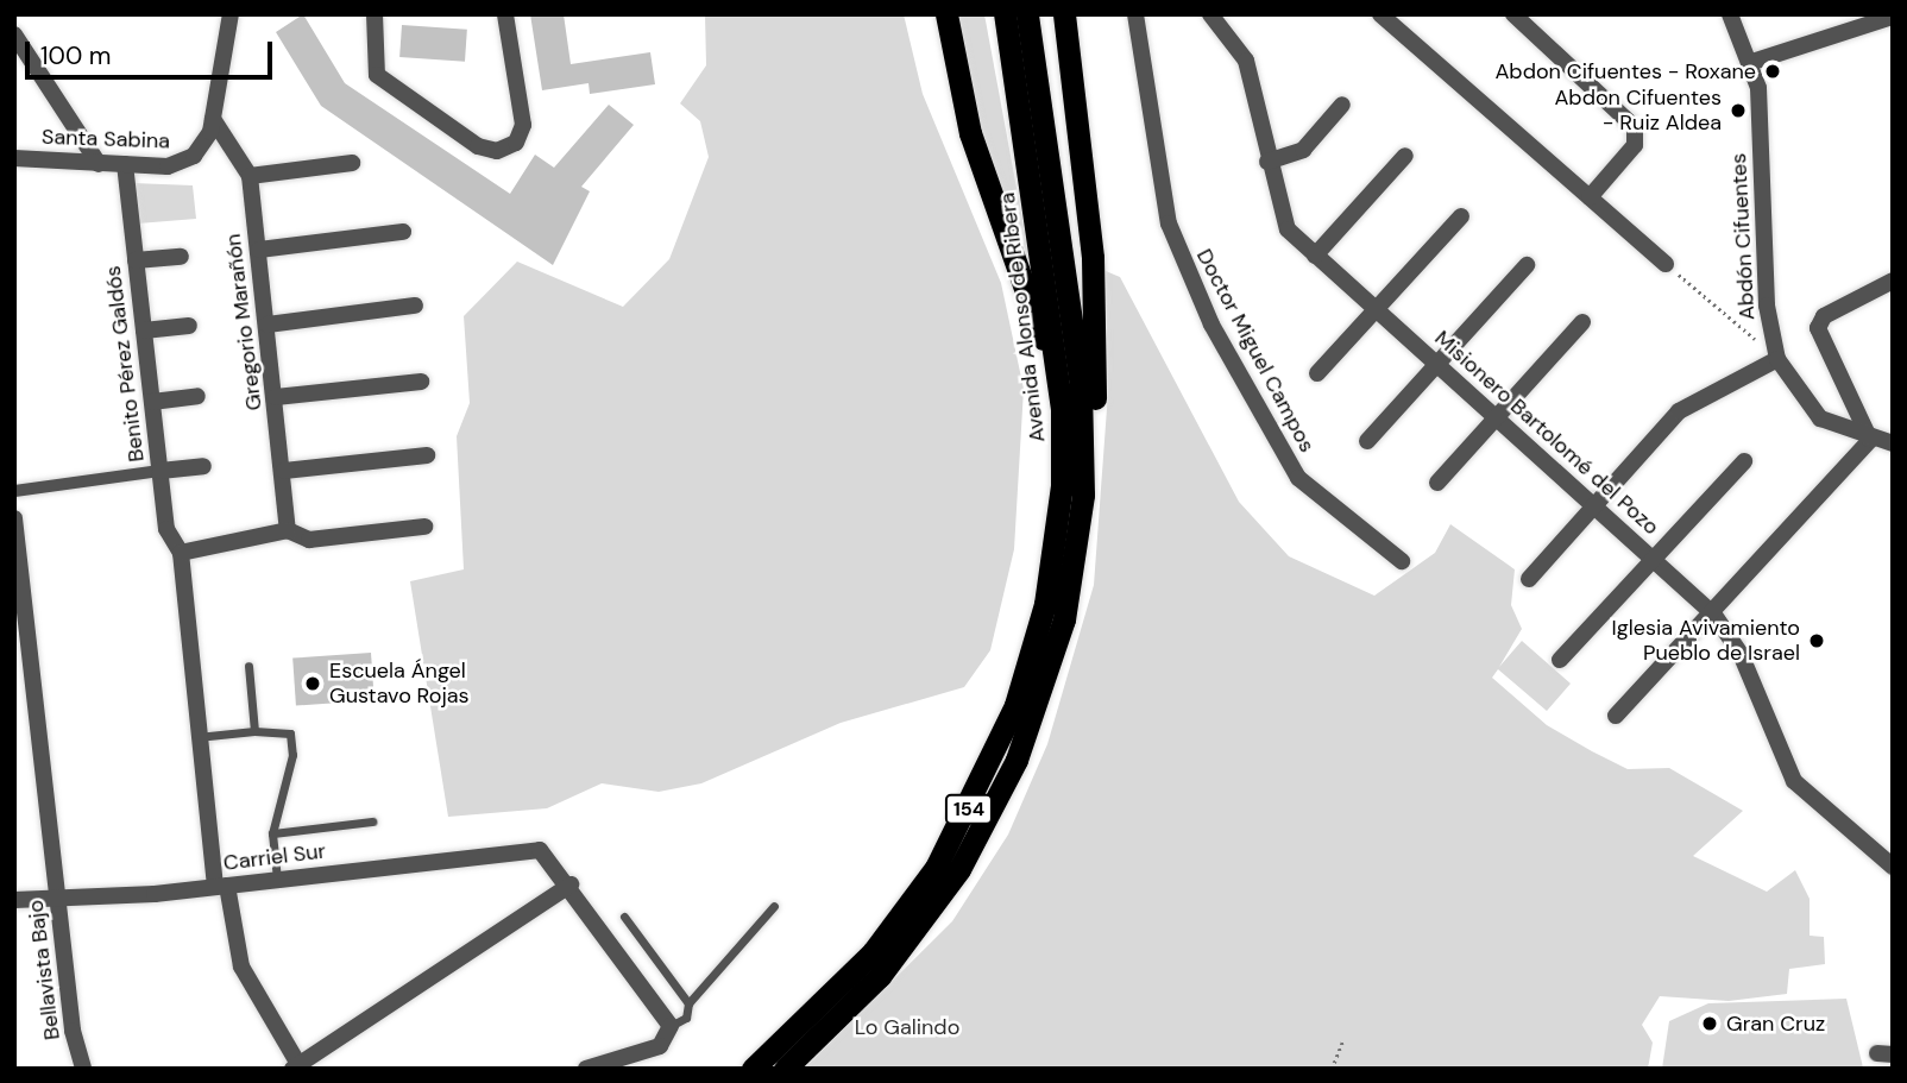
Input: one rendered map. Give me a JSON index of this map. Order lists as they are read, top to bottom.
{
  "streets": {
    "highway": ["Avenida Alonso de Ribera", "154"],
    "street": [
      "Santa Sabina",
      "Abdón Cifuentes",
      "Gregorio Marañón",
      "Doctor Miguel Campos",
      "Benito Pérez Galdós",
      "Misionero Bartolomé del Pozo",
      "Carriel Sur",
      "Bellavista Bajo"
    ]
  },
  "crossings": [
    ["Santa Sabina", "Gregorio Marañón"],
    ["Santa Sabina", "Benito Pérez Galdós"],
    ["Benito Pérez Galdós", "Carriel Sur"],
    ["Carriel Sur", "Bellavista Bajo"]
  ],
  "parks": ["Lo Galindo"],
  "places": [
    "Abdon Cifuentes - Roxane",
    "Abdon Cifuentes - Ruiz Aldea",
    "Iglesia Avivamiento Pueblo de Israel",
    "Escuela Ángel Gustavo Rojas",
    "Gran Cruz"
  ],
  "scale_bar": "100 m"
}
